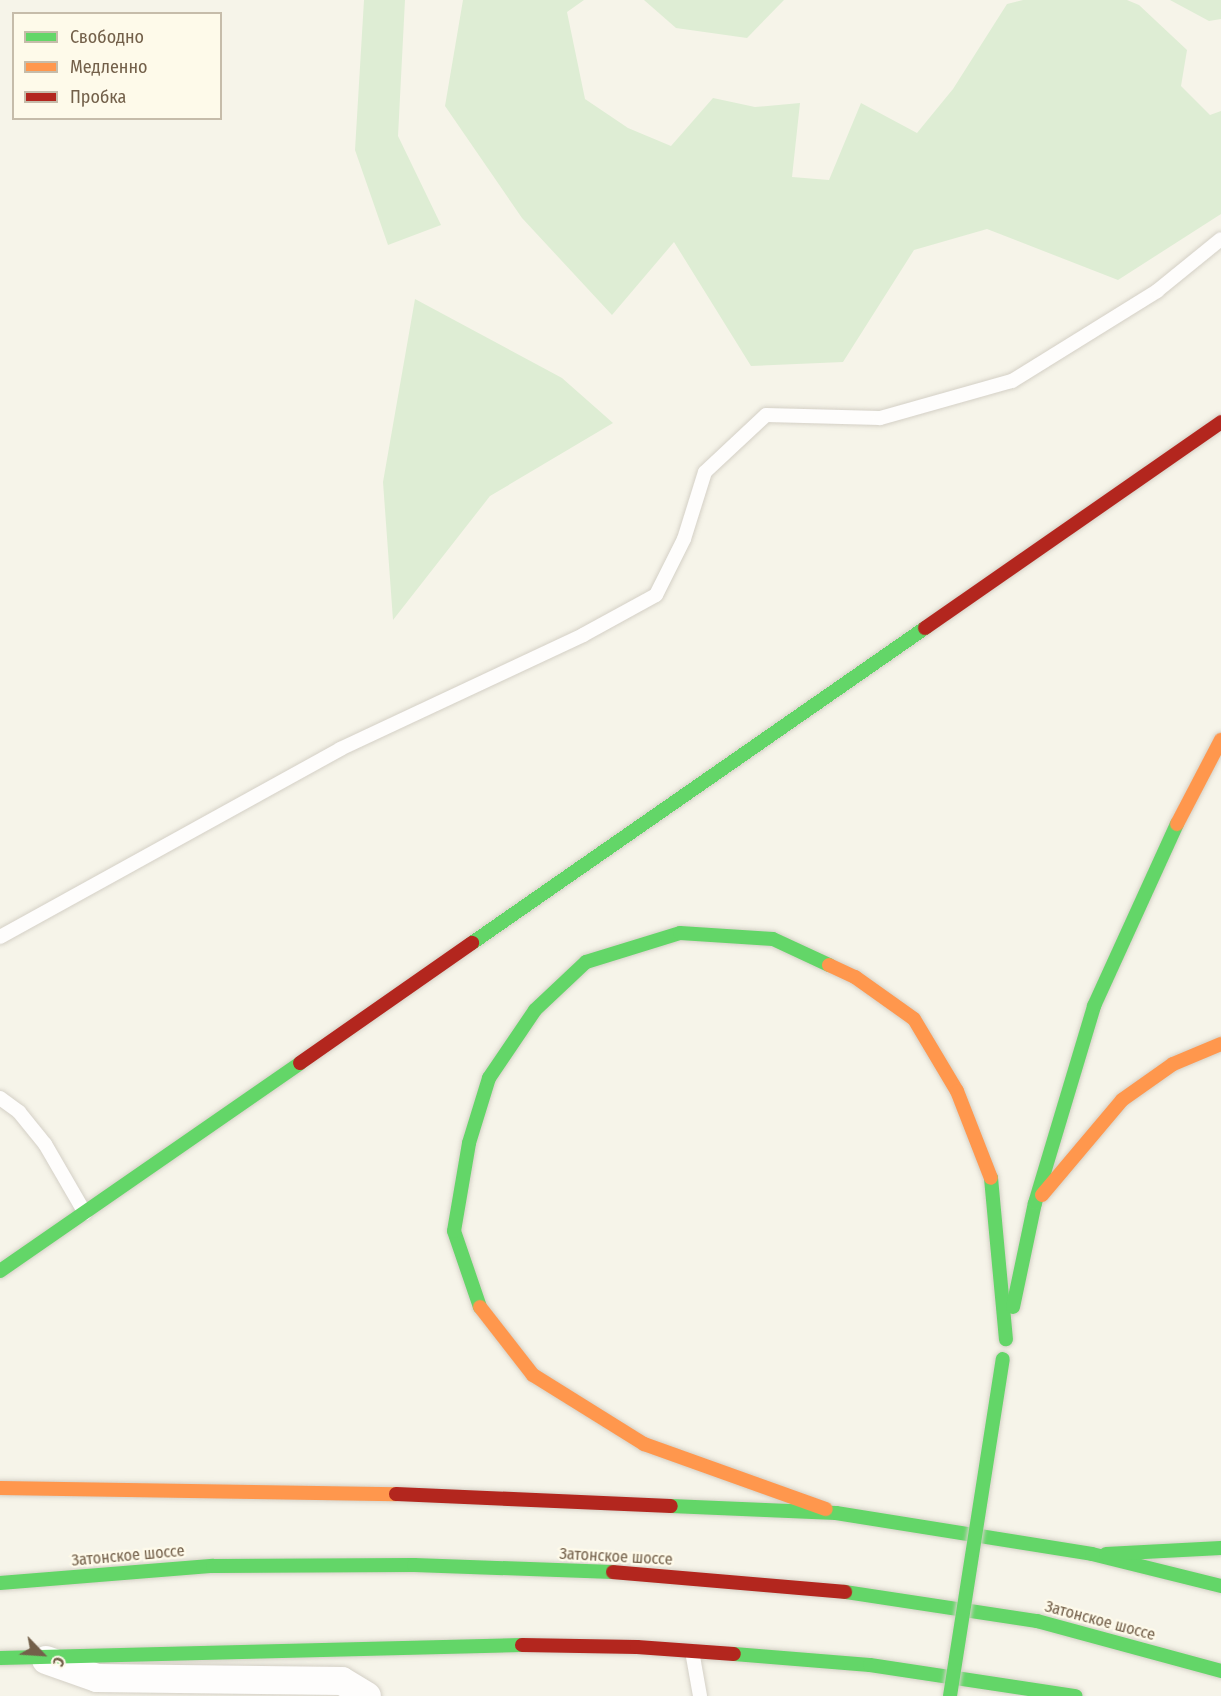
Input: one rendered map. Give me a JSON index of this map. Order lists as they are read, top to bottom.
{
  "streets": {
    "main road": ["Затонское шоссе"]
  },
  "legend": ["Свободно", "Медленно", "Пробка"],
  "north": "bottom right"
}
